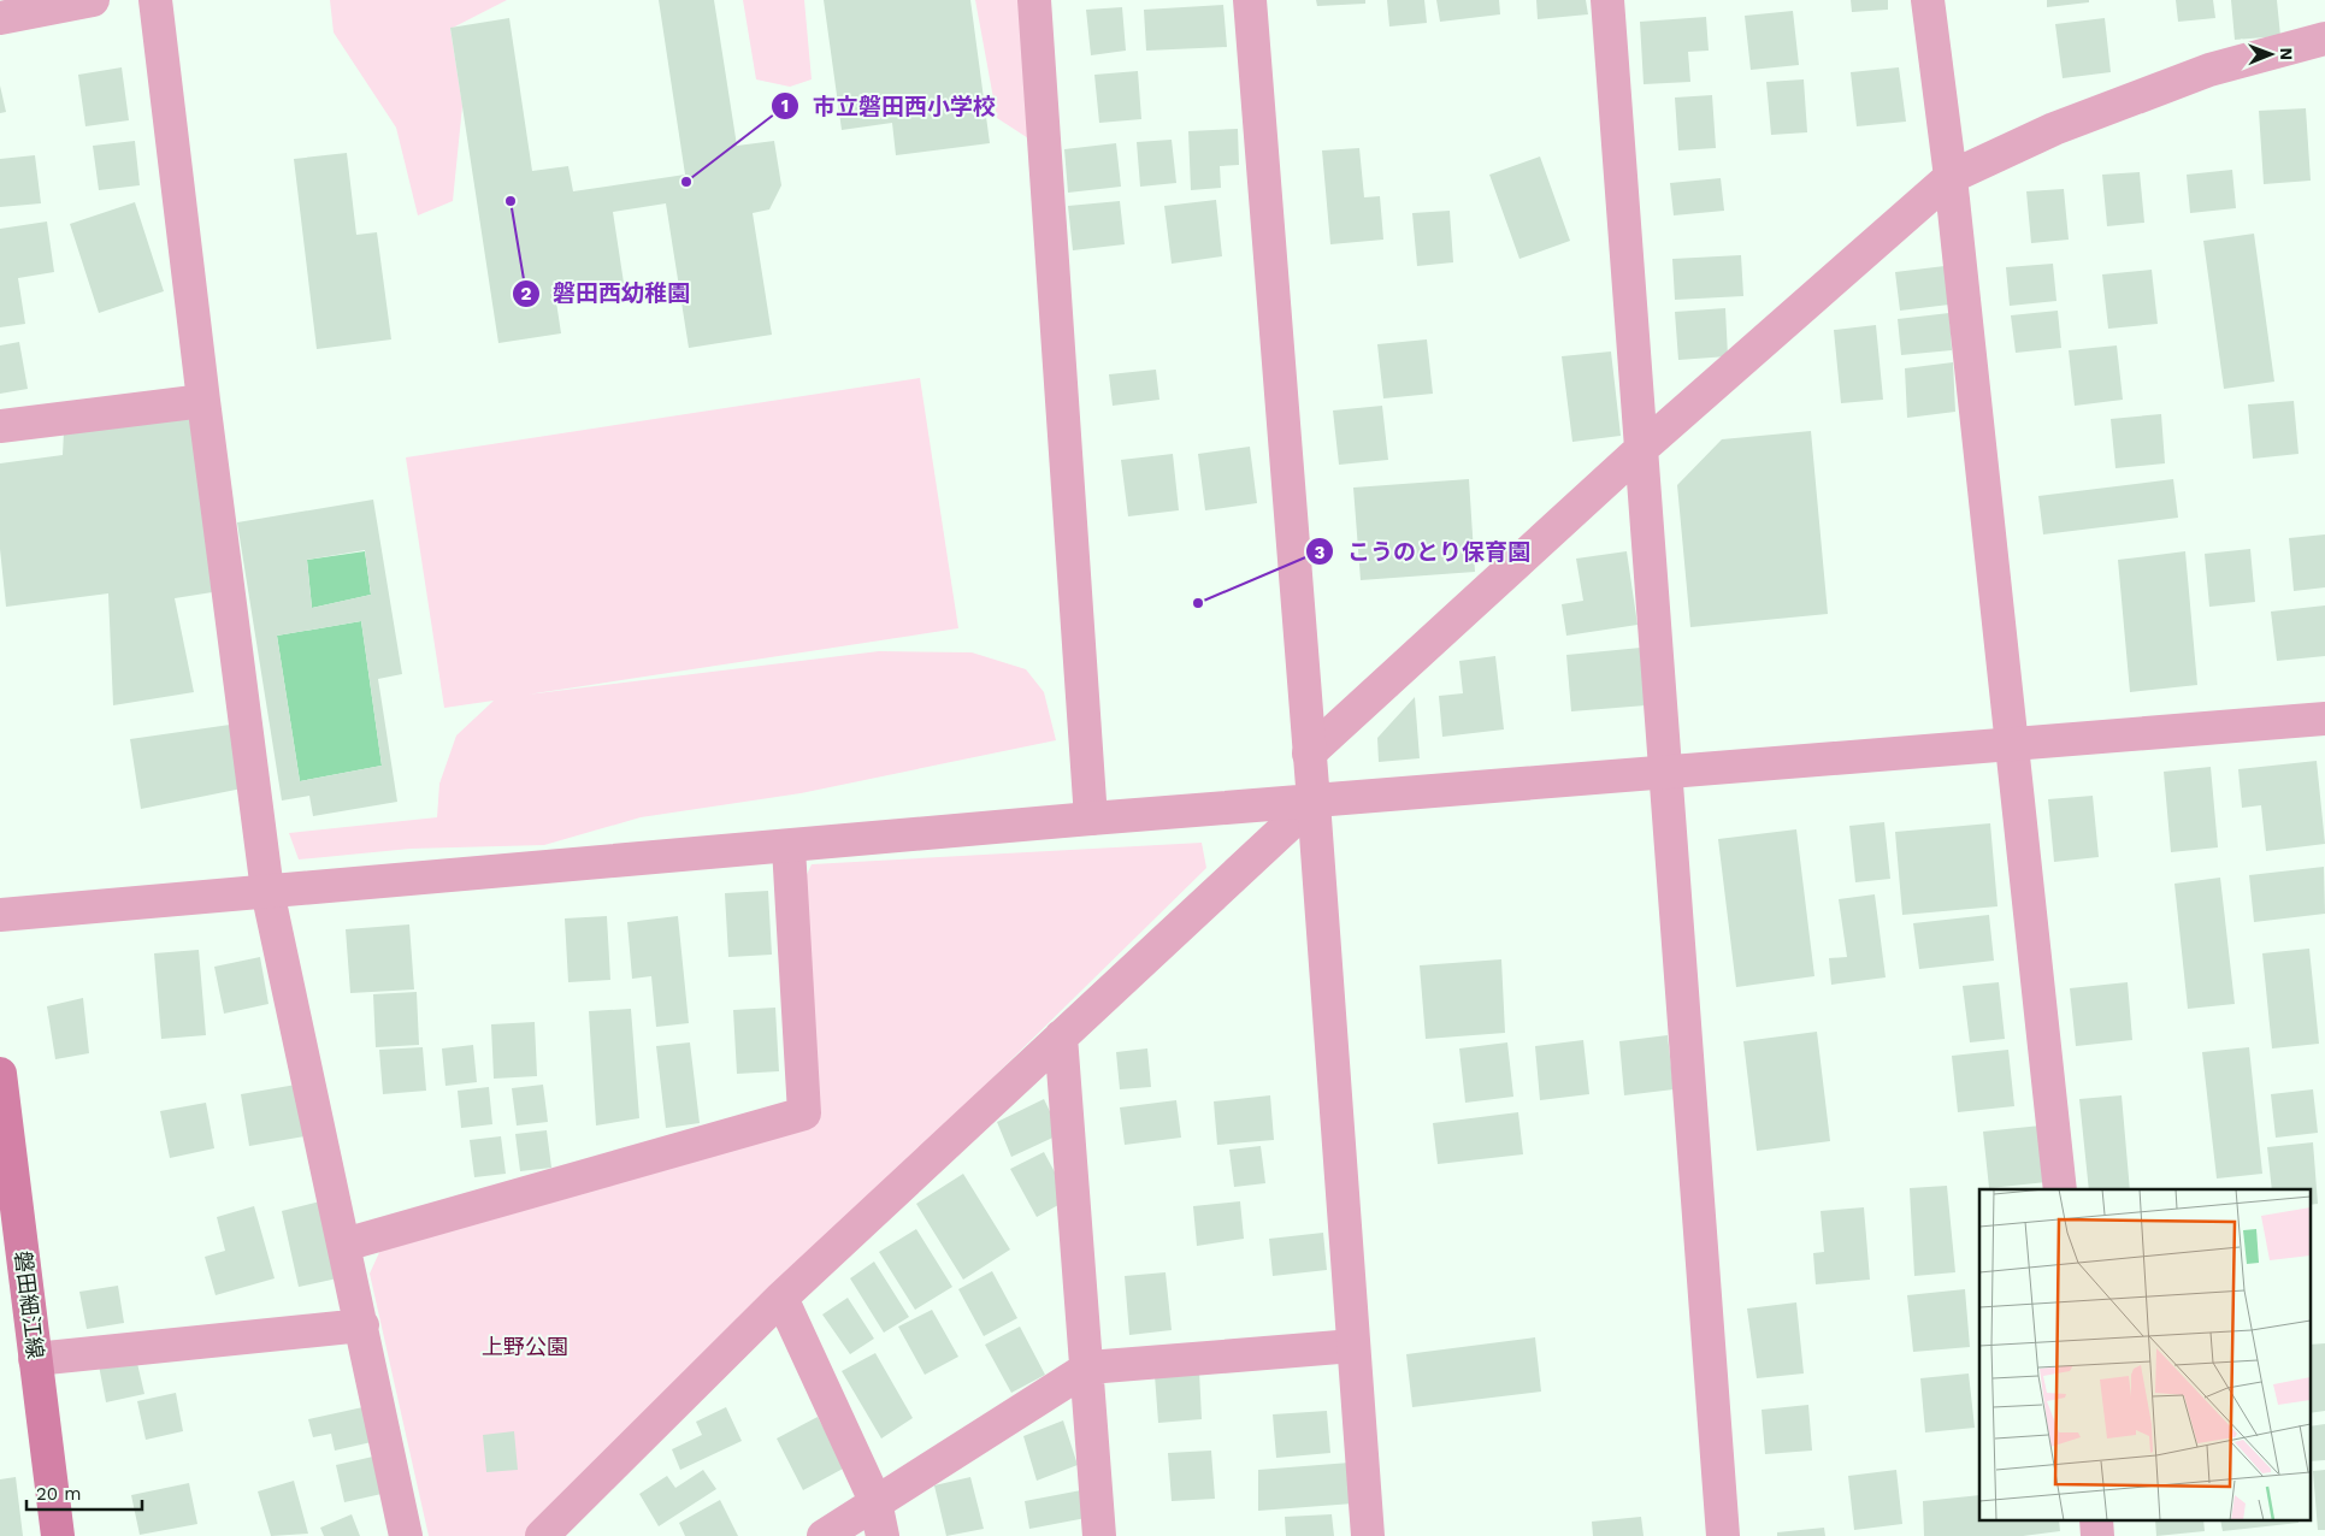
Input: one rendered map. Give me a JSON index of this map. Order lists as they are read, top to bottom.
{
  "streets": {
    "main road": ["磐田細江線"]
  },
  "parks": ["上野公園"],
  "places": ["市立磐田西小学校", "磐田西幼稚園", "こうのとり保育園"],
  "scale_bar": "20 m",
  "north": "right"
}
